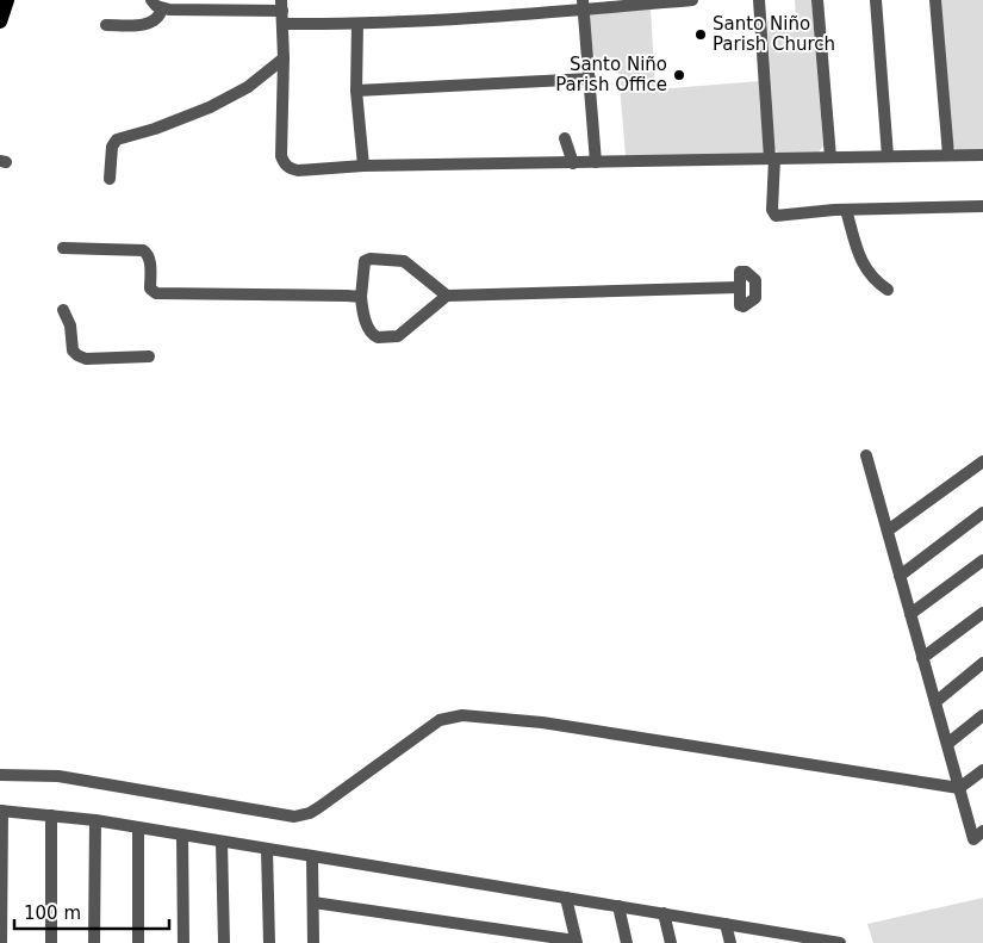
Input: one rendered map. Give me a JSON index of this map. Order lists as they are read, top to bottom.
{
  "places": ["Santo Niño Parish Church", "Santo Niño Parish Office"],
  "scale_bar": "100 m"
}
